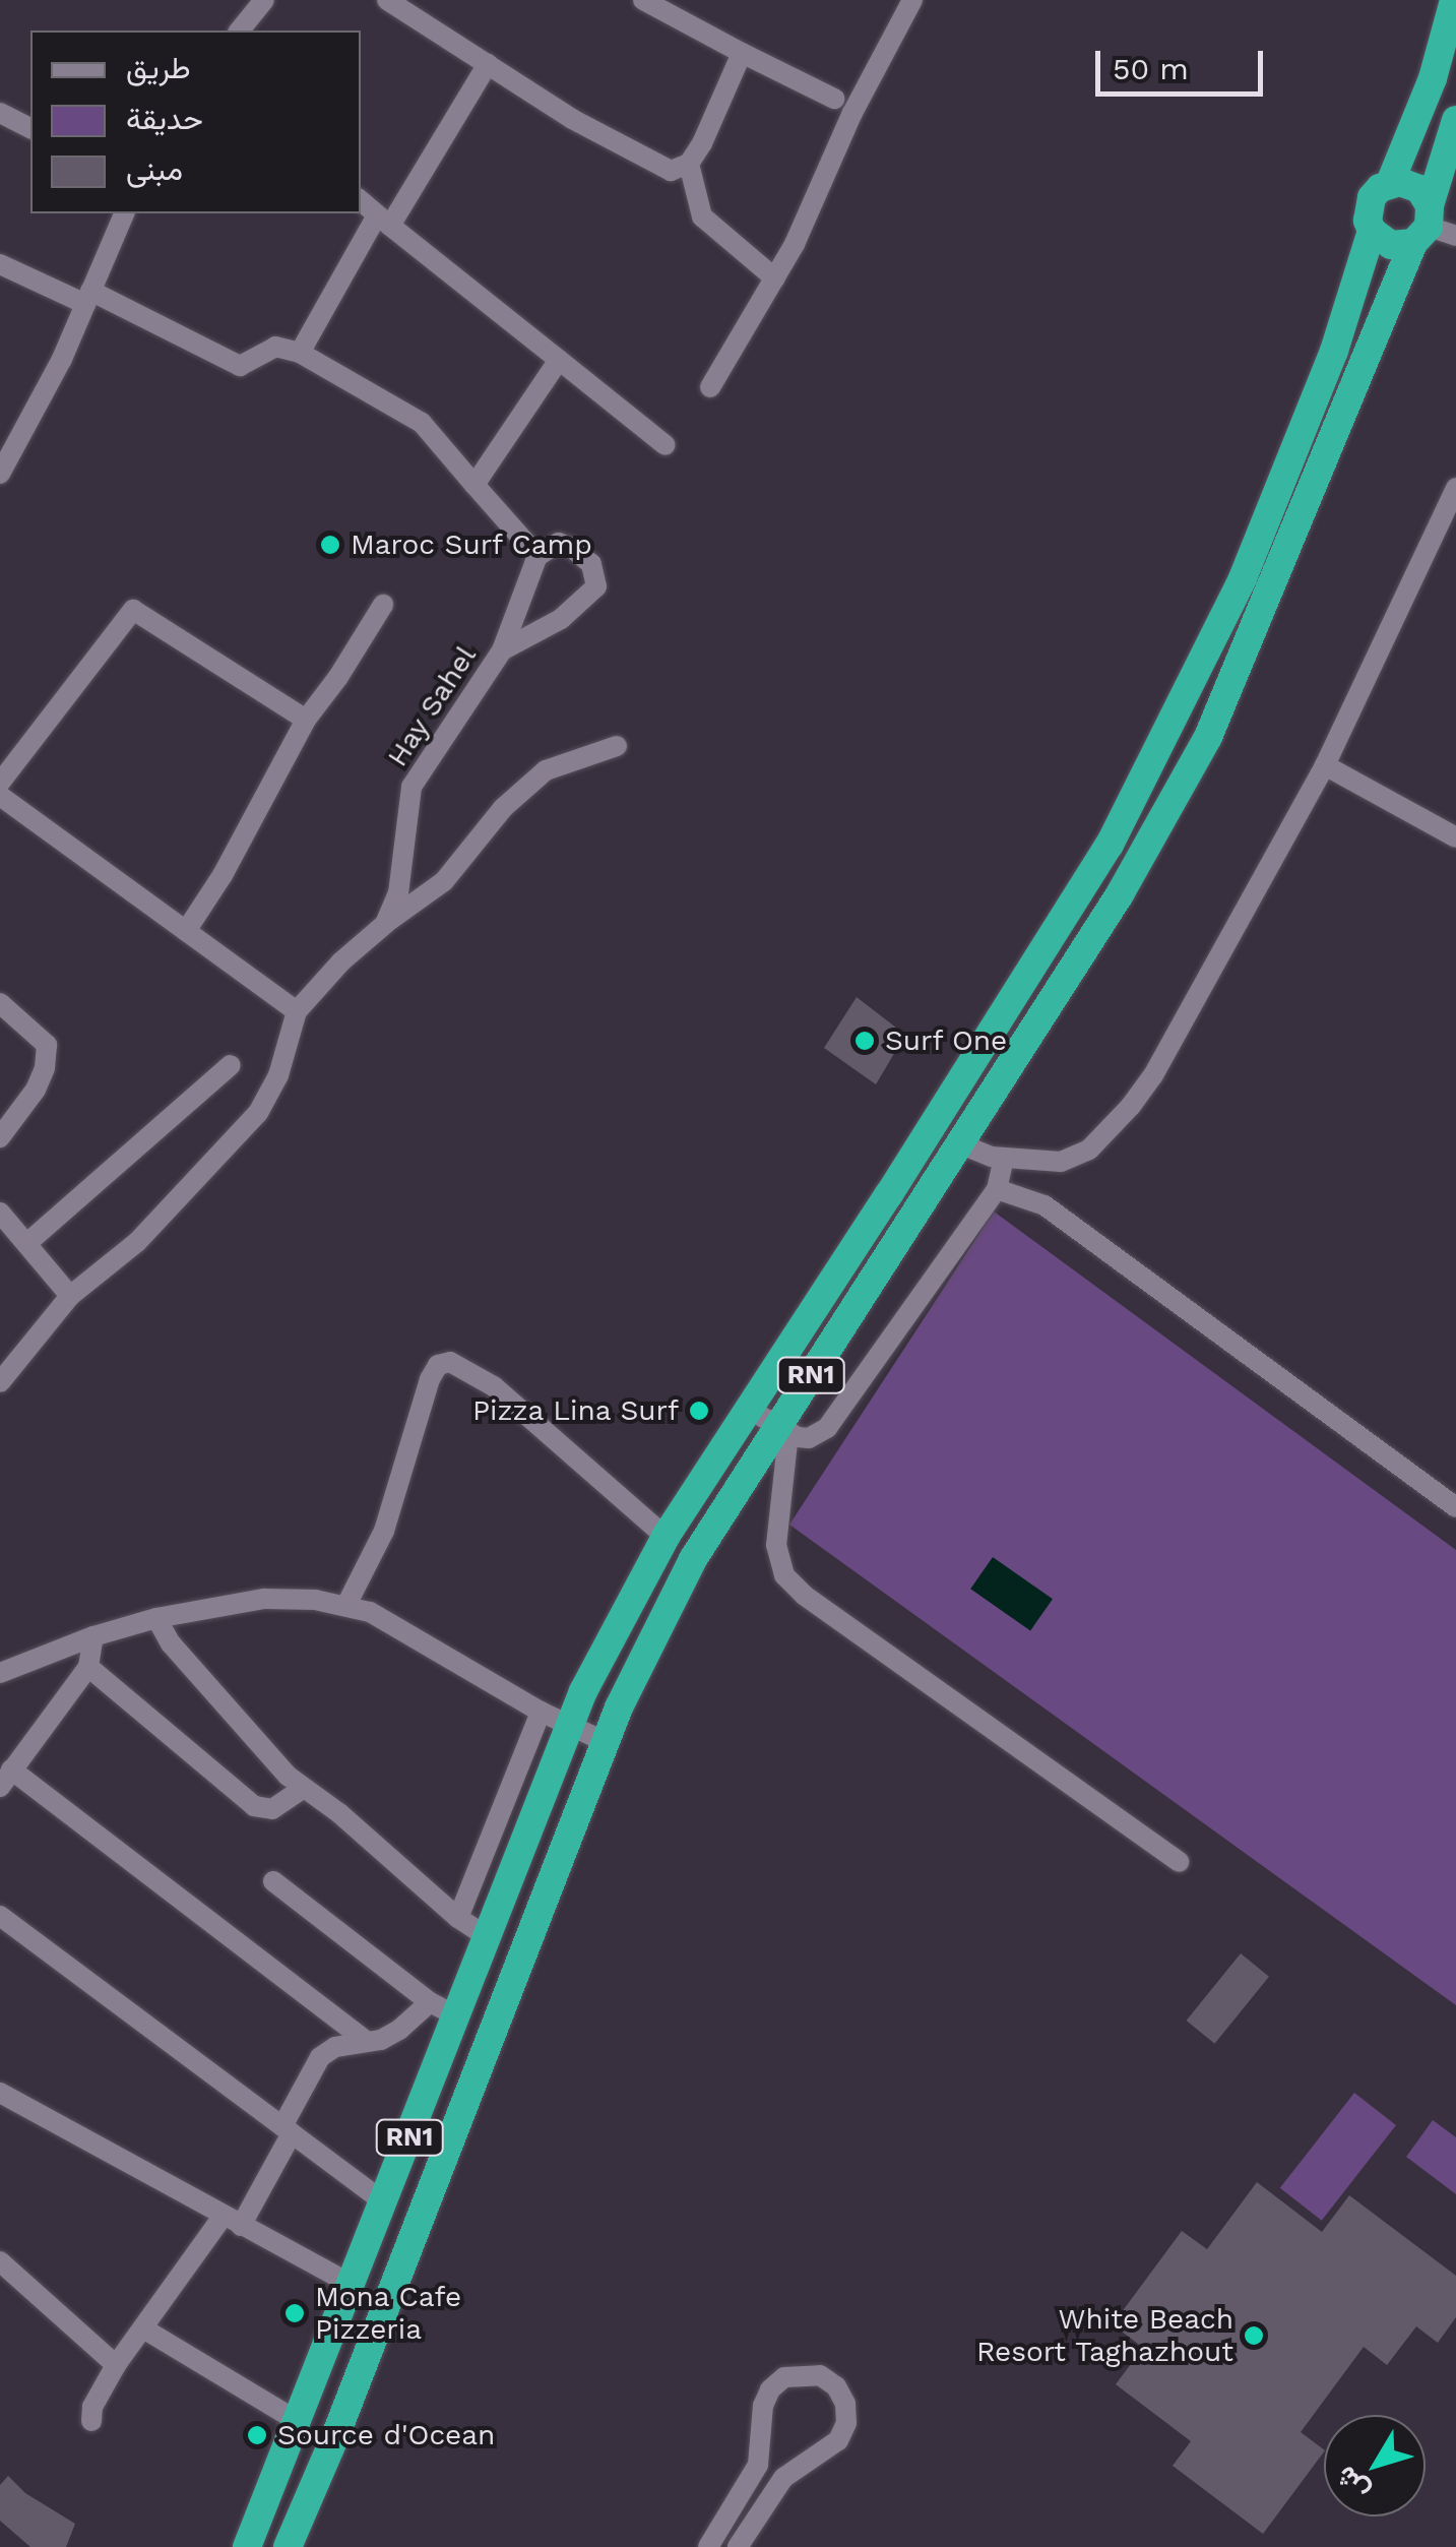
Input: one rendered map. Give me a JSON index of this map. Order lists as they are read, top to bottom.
{
  "streets": {
    "highway": ["RN1"],
    "street": ["Hay Sahel"]
  },
  "places": [
    "Maroc Surf Camp",
    "Surf One",
    "Pizza Lina Surf",
    "Mona Cafe Pizzeria",
    "White Beach Resort Taghazhout",
    "Source d'Ocean"
  ],
  "legend": ["طريق", "حديقة", "مبنى"],
  "scale_bar": "50 m",
  "north": "bottom left"
}
